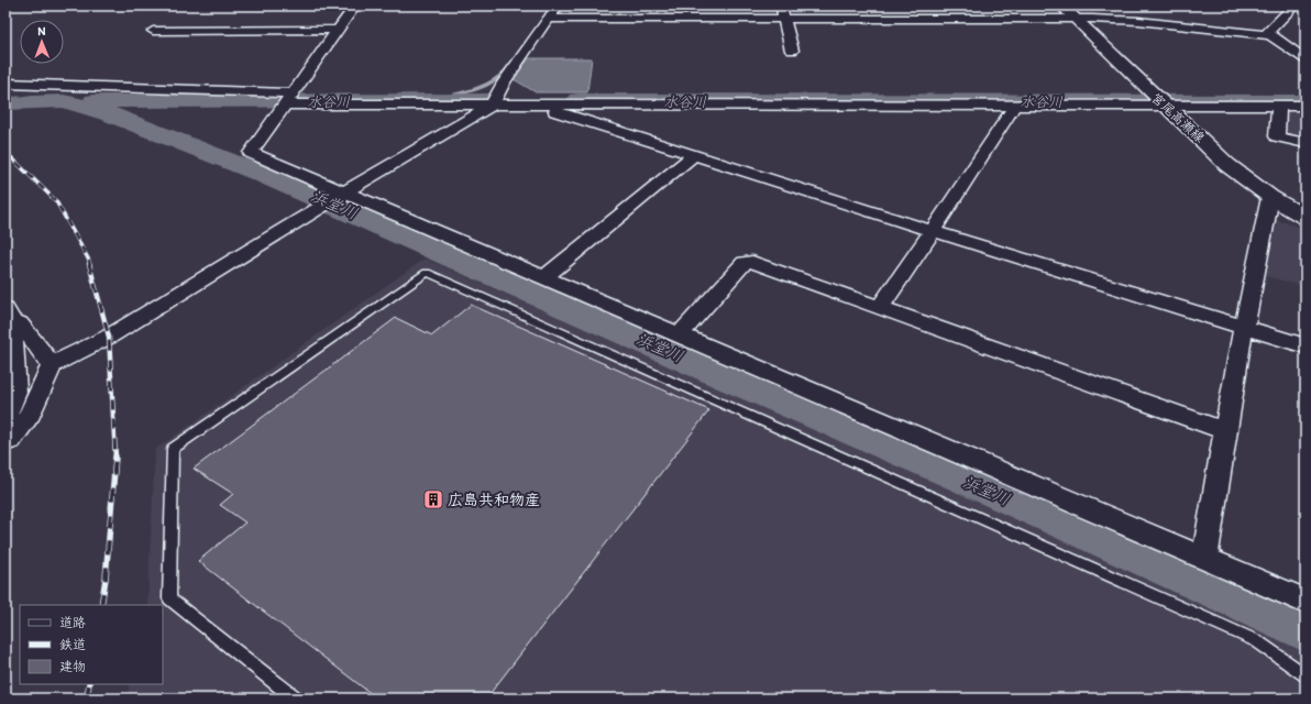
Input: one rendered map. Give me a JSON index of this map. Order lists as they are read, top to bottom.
{
  "streets": {
    "main road": ["宮尾高瀬線"]
  },
  "water": ["水谷川", "浜堂川"],
  "places": {
    "building": ["広島共和物産"]
  },
  "legend": ["道路", "鉄道", "建物"],
  "north": "top"
}
